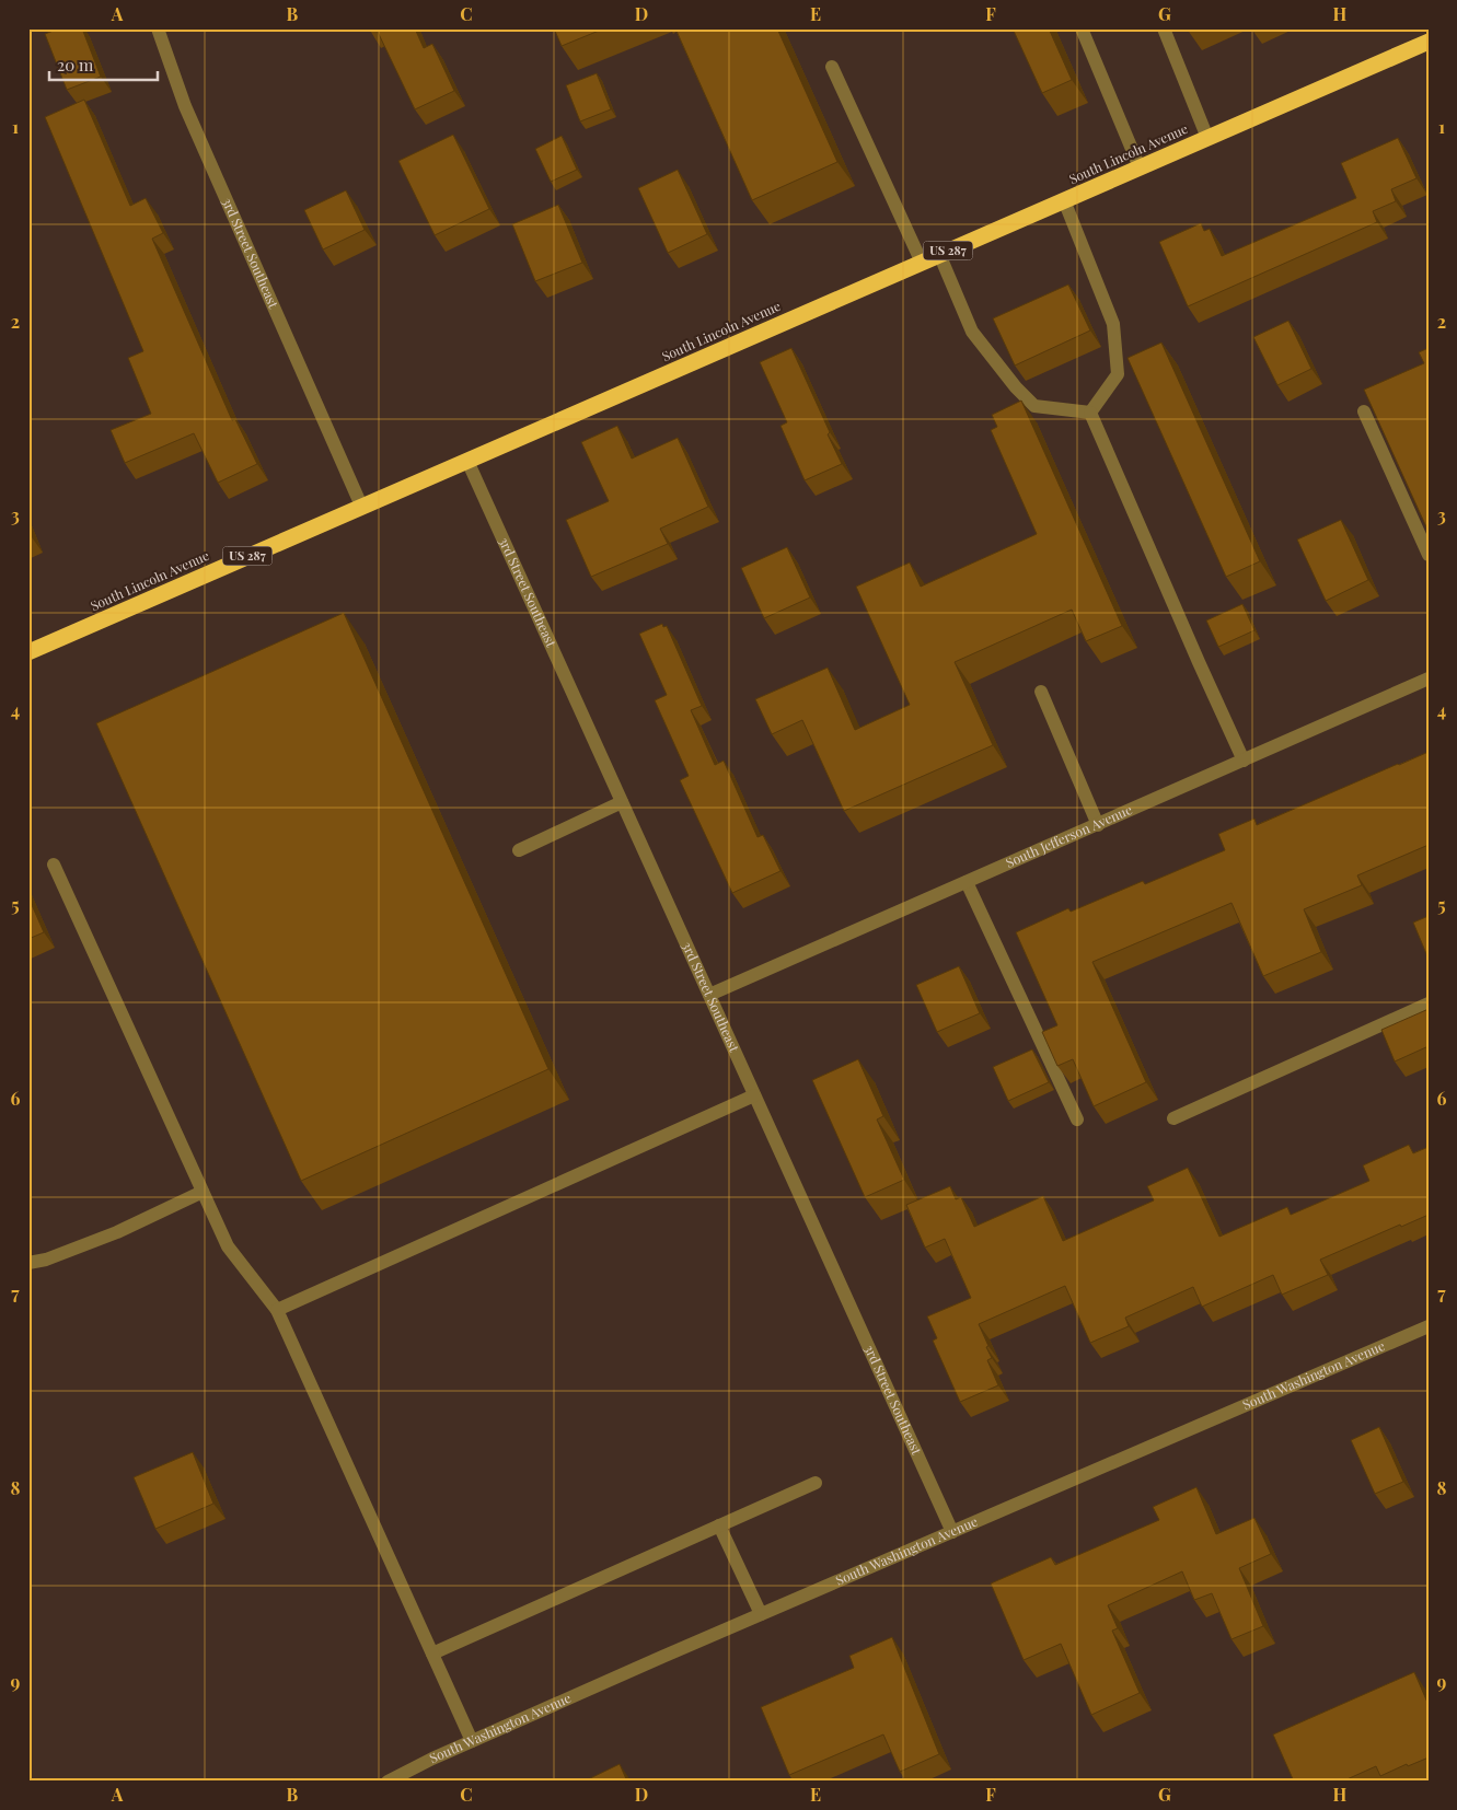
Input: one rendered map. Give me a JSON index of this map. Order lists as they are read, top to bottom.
{
  "streets": {
    "highway": ["South Lincoln Avenue", "US 287"],
    "street": ["3rd Street Southeast", "South Jefferson Avenue", "South Washington Avenue"]
  },
  "crossings": [
    ["South Lincoln Avenue", "3rd Street Southeast"],
    ["3rd Street Southeast", "South Jefferson Avenue"],
    ["3rd Street Southeast", "South Washington Avenue"]
  ],
  "scale_bar": "20 m",
  "grid": {
    "columns": [
      "A",
      "B",
      "C",
      "D",
      "E",
      "F",
      "G",
      "H"
    ],
    "rows": [
      "1",
      "2",
      "3",
      "4",
      "5",
      "6",
      "7",
      "8",
      "9"
    ]
  }
}
